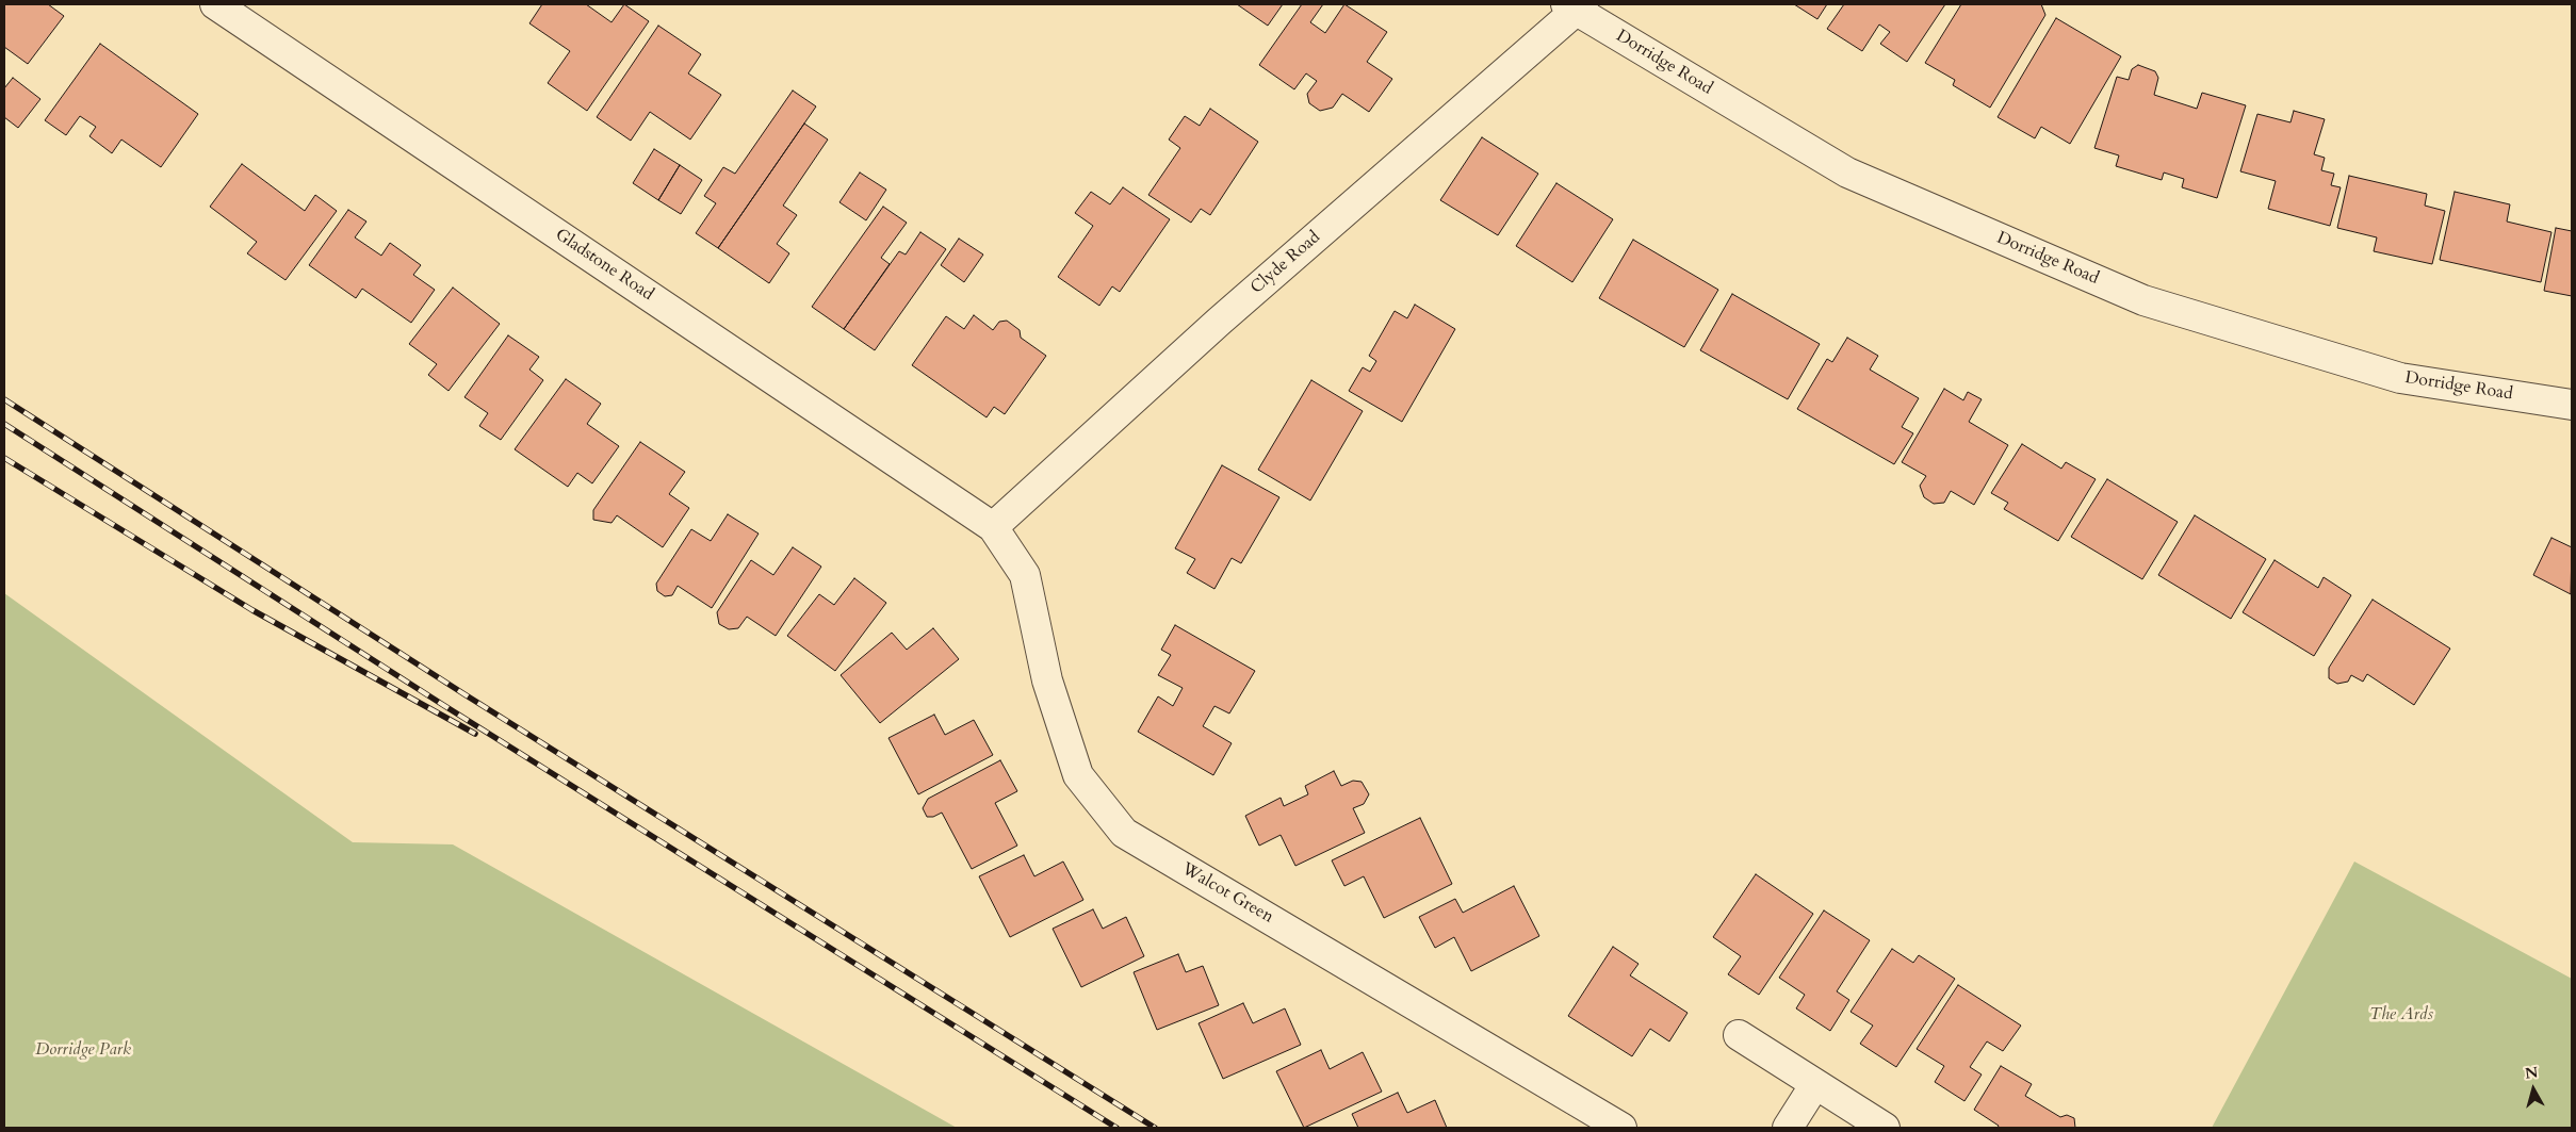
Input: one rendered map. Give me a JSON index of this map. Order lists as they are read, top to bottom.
{
  "streets": {
    "street": [
      "Dorridge Road",
      "Clyde Road",
      "Gladstone Road",
      "Walcot Green"
    ]
  },
  "crossings": [
    ["Dorridge Road", "Clyde Road"],
    ["Clyde Road", "Gladstone Road"],
    ["Clyde Road", "Walcot Green"],
    ["Gladstone Road", "Walcot Green"]
  ],
  "parks": ["The Ards", "Dorridge Park"],
  "north": "top"
}
